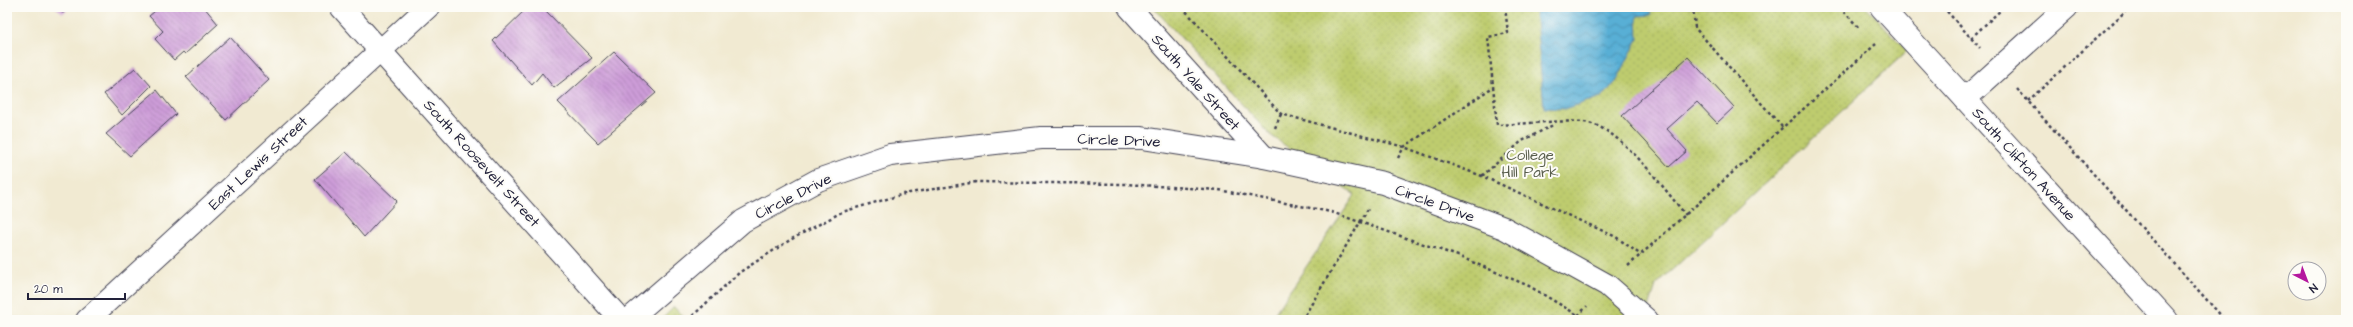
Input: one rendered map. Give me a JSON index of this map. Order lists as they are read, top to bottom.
{
  "streets": {
    "street": [
      "South Yale Street",
      "Circle Drive",
      "East Lewis Street",
      "South Roosevelt Street",
      "South Clifton Avenue"
    ]
  },
  "crossings": [
    ["South Yale Street", "Circle Drive"],
    ["East Lewis Street", "South Roosevelt Street"]
  ],
  "parks": ["College Hill Park"],
  "scale_bar": "20 m",
  "north": "bottom right"
}
